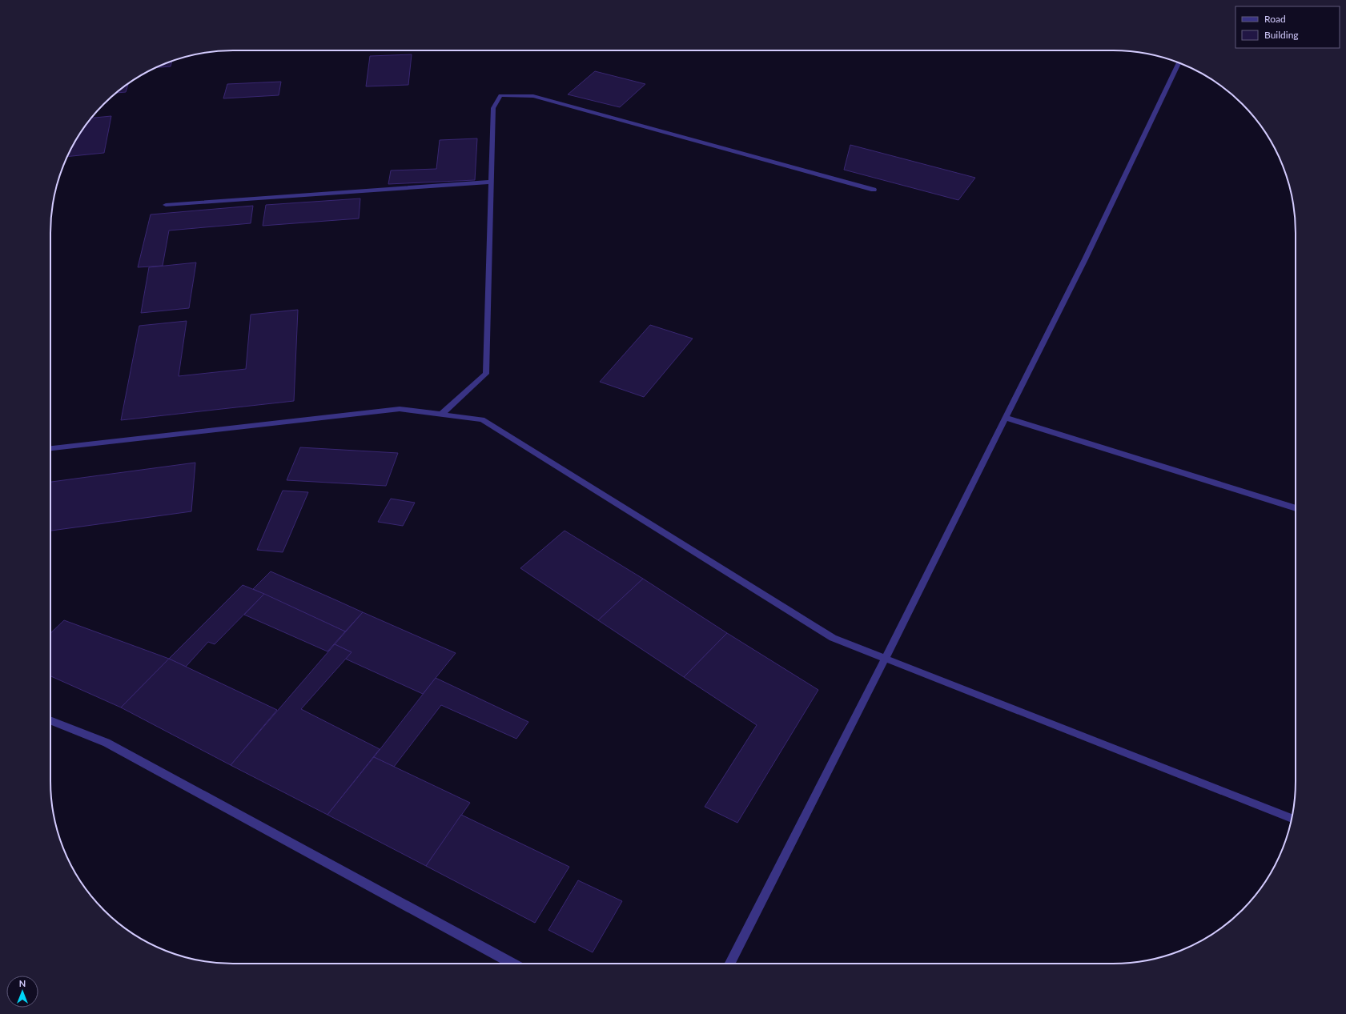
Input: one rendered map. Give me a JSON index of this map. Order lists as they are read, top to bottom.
{
  "legend": ["Road", "Building"],
  "north": "top"
}
